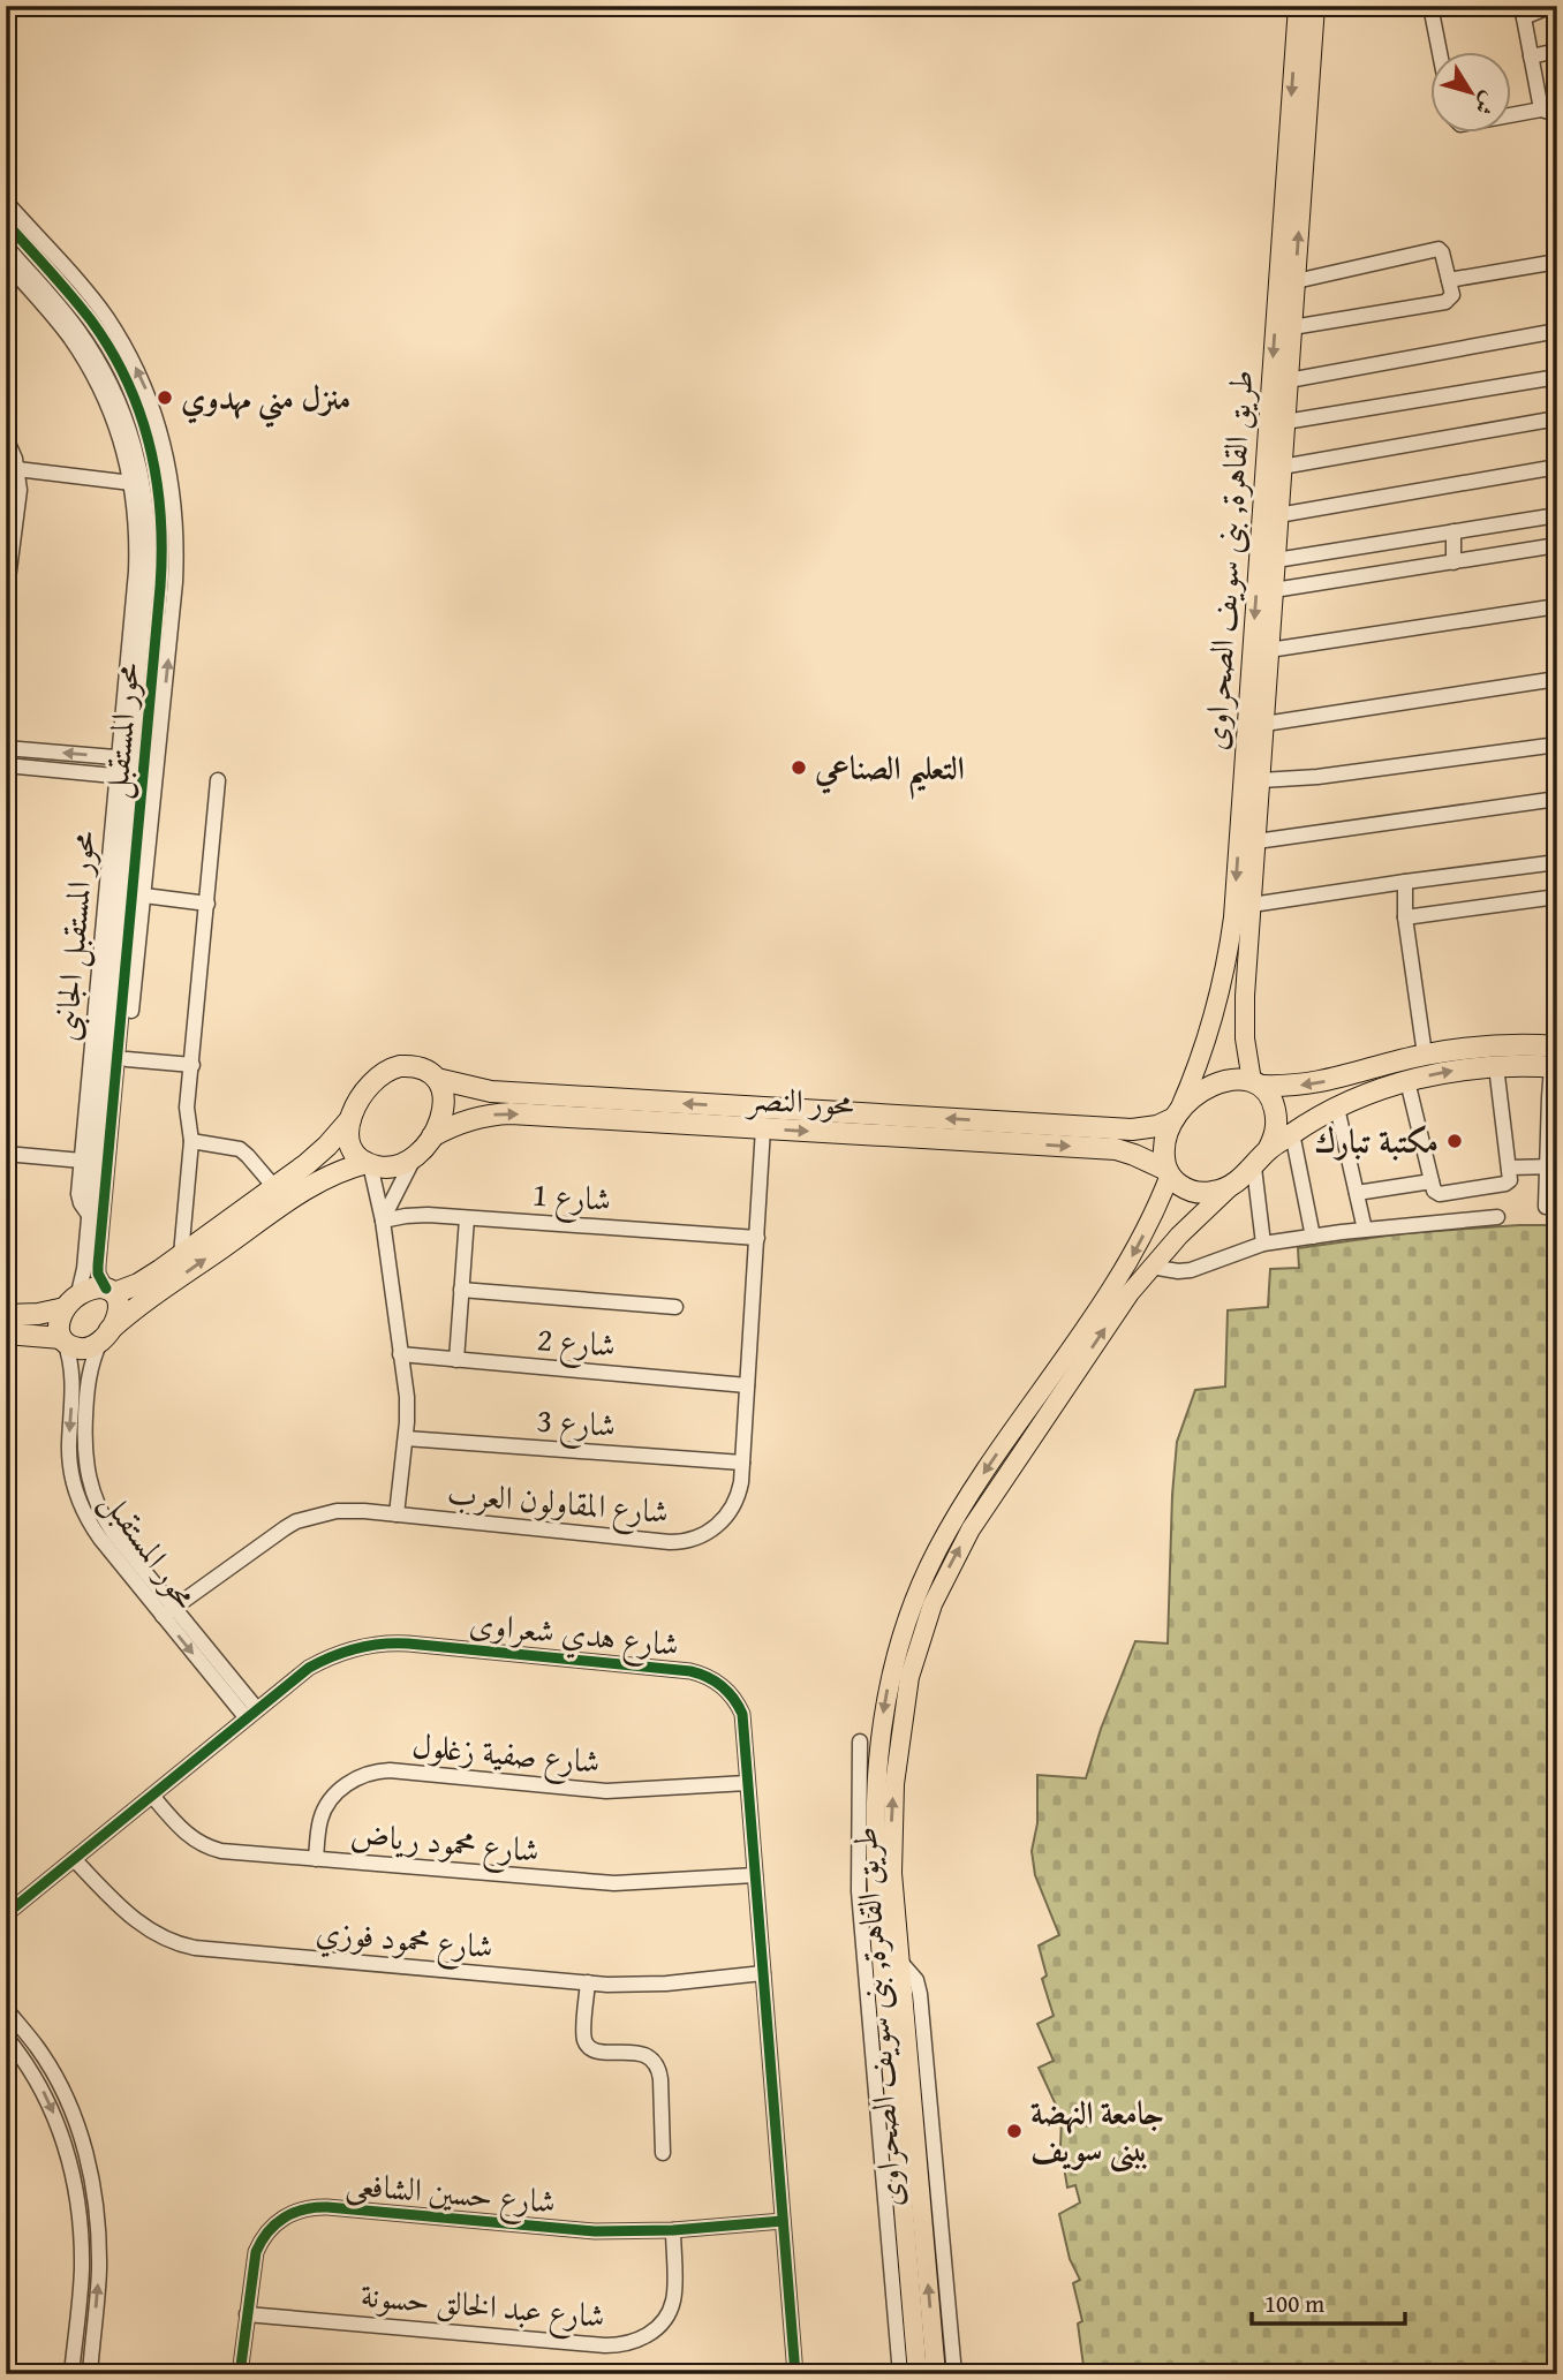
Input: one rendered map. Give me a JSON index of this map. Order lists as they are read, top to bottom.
{
  "streets": {
    "highway": ["محور النصر"],
    "main road": ["طريق القاهرة, بنى سويف الصحراوى"],
    "street": [
      "محور المستقبل",
      "محور المستقبل الجانبى",
      "شارع 1",
      "شارع 2",
      "شارع 3",
      "شارع المقاولون العرب",
      "شارع هدي شعراوى",
      "شارع صفية زغلول",
      "شارع محمود رياض",
      "شارع محمود فوزي",
      "شارع حسين الشافعى",
      "شارع عبد الخالق حسونة"
    ]
  },
  "crossings": [
    ["طريق القاهرة, بنى سويف الصحراوى", "محور النصر"],
    ["محور المستقبل", "محور المستقبل الجانبى"],
    ["محور المستقبل", "شارع المقاولون العرب"],
    ["محور المستقبل", "شارع هدي شعراوى"],
    ["محور النصر", "شارع المقاولون العرب"],
    ["شارع 1", "شارع المقاولون العرب"],
    ["شارع 2", "شارع المقاولون العرب"],
    ["شارع 3", "شارع المقاولون العرب"],
    ["شارع هدي شعراوى", "شارع صفية زغلول"],
    ["شارع هدي شعراوى", "شارع محمود رياض"],
    ["شارع هدي شعراوى", "شارع محمود فوزي"],
    ["شارع هدي شعراوى", "شارع حسين الشافعى"],
    ["شارع صفية زغلول", "شارع محمود رياض"],
    ["شارع حسين الشافعى", "شارع عبد الخالق حسونة"]
  ],
  "places": [
    "منزل مني مهدوي",
    "التعليم الصناعي",
    "مكتبة تبارك",
    "جامعة النهضة ببنى سويف"
  ],
  "scale_bar": "100 m",
  "north": "bottom right"
}
